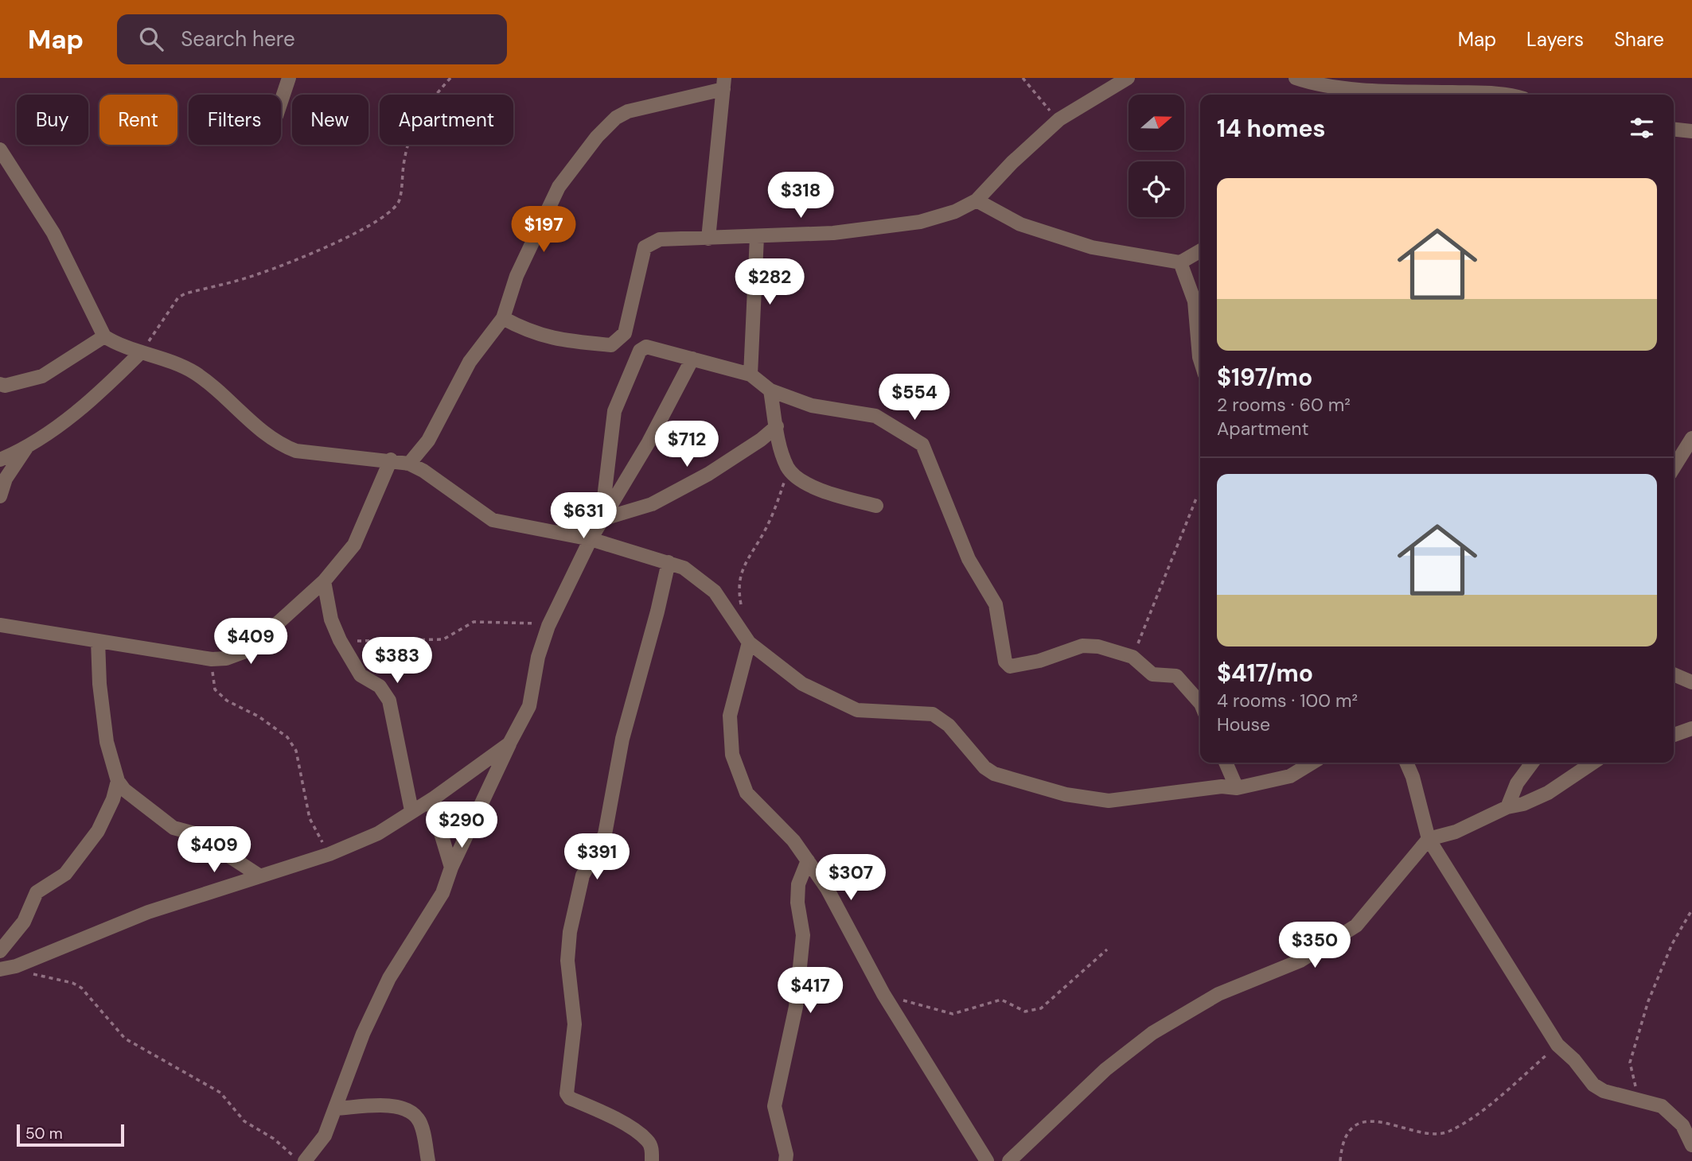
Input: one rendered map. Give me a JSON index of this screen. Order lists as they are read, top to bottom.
{
  "scale_bar": "50 m",
  "north": "right",
  "page": {
    "header": "Map",
    "search": "Search here",
    "nav": ["Map", "Layers", "Share"],
    "chip": [
      "Buy",
      "Rent",
      "Filters",
      "New",
      "Apartment"
    ],
    "heading": "14 homes",
    "list": [
      {
        "name": "$197/mo",
        "note": "2 rooms · 60 m² · Apartment"
      },
      {
        "name": "$417/mo",
        "note": "4 rooms · 100 m² · House"
      }
    ],
    "price": [
      "$318",
      "$197",
      "$282",
      "$554",
      "$712",
      "$631",
      "$409",
      "$383",
      "$290",
      "$409",
      "$391",
      "$307",
      "$350",
      "$417"
    ],
    "scale": "50 m"
  }
}
